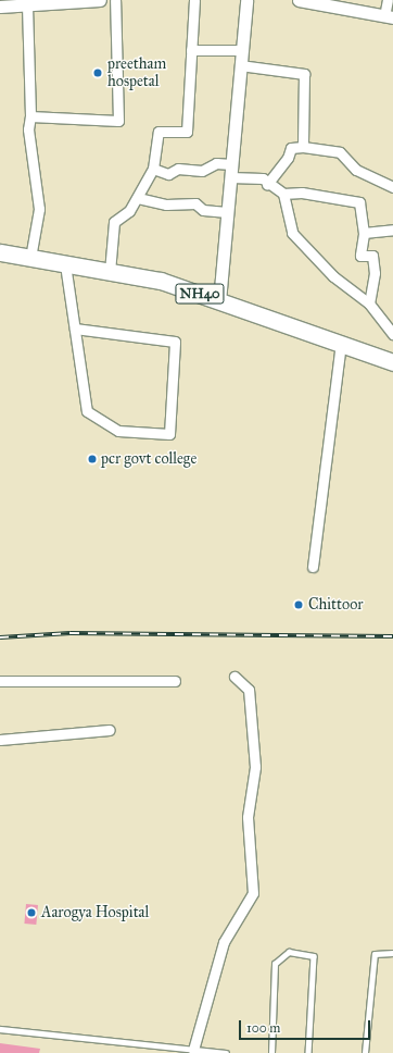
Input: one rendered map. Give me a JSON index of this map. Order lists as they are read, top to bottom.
{
  "streets": {
    "highway": ["NH40"]
  },
  "places": [
    "preetham hospetal",
    "pcr govt college",
    "Chittoor",
    "Aarogya Hospital"
  ],
  "scale_bar": "100 m"
}
